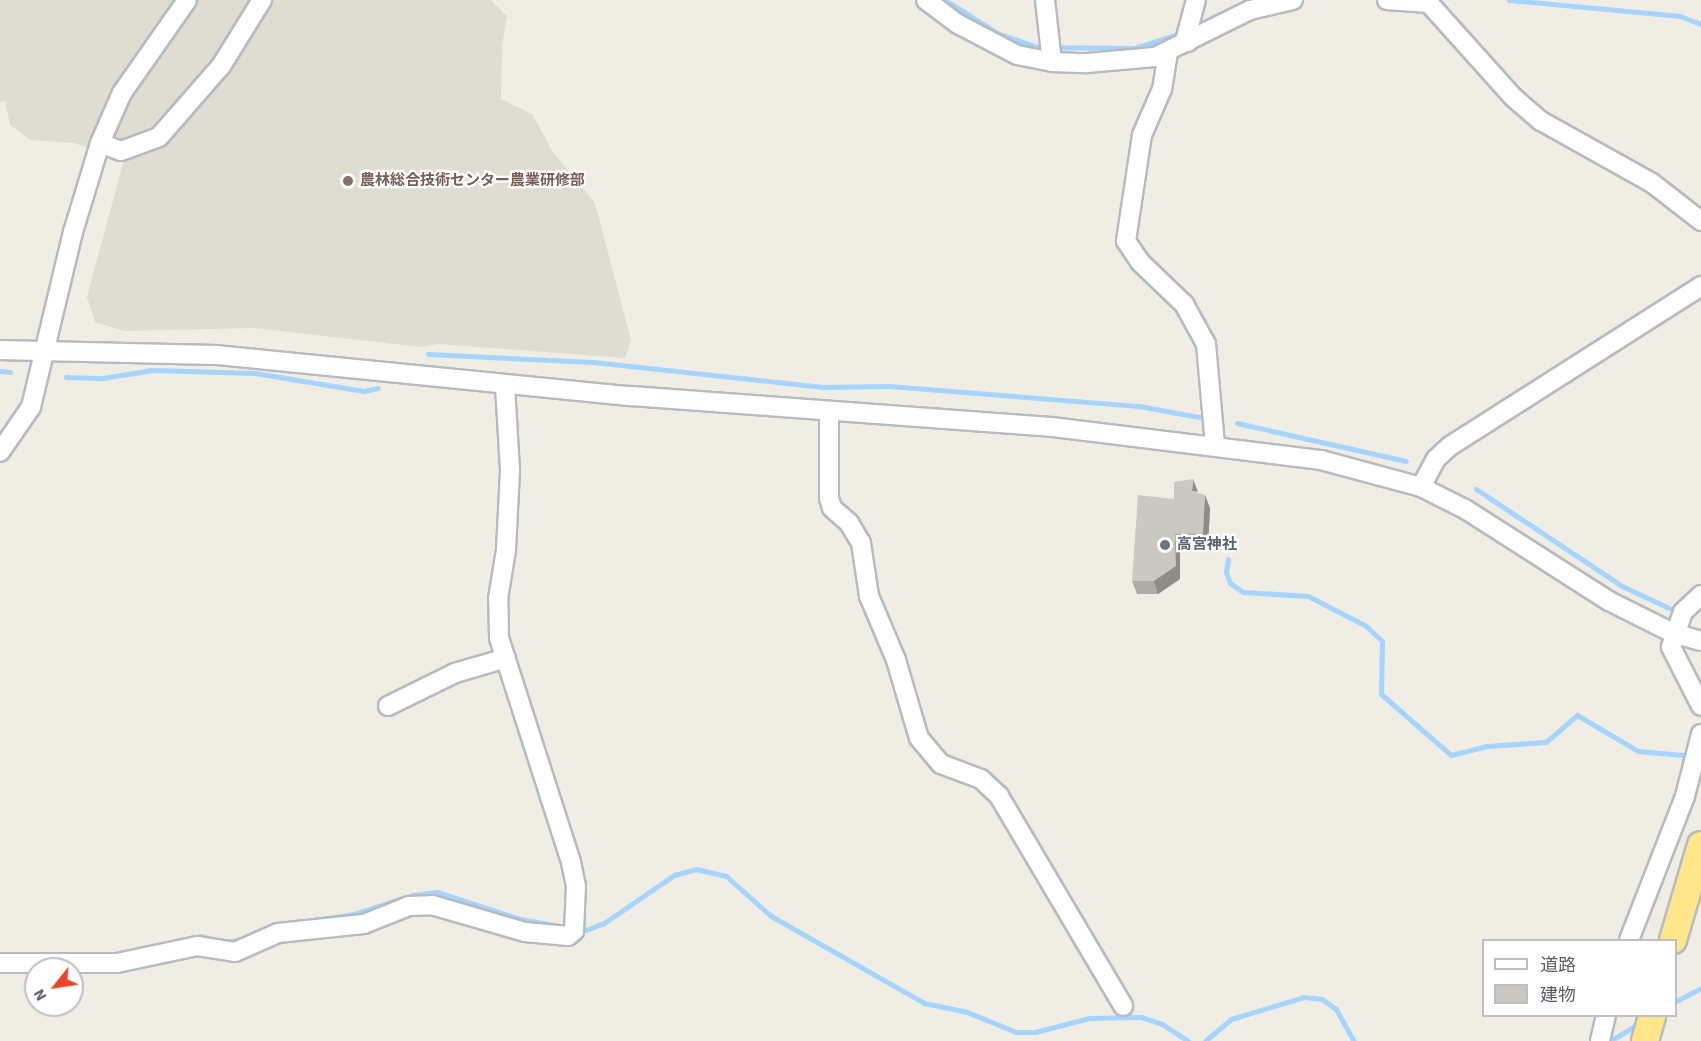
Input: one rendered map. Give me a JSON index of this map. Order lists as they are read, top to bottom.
{
  "places": ["農林総合技術センター農業研修部", "高宮神社"],
  "legend": ["道路", "建物"],
  "north": "bottom left"
}
